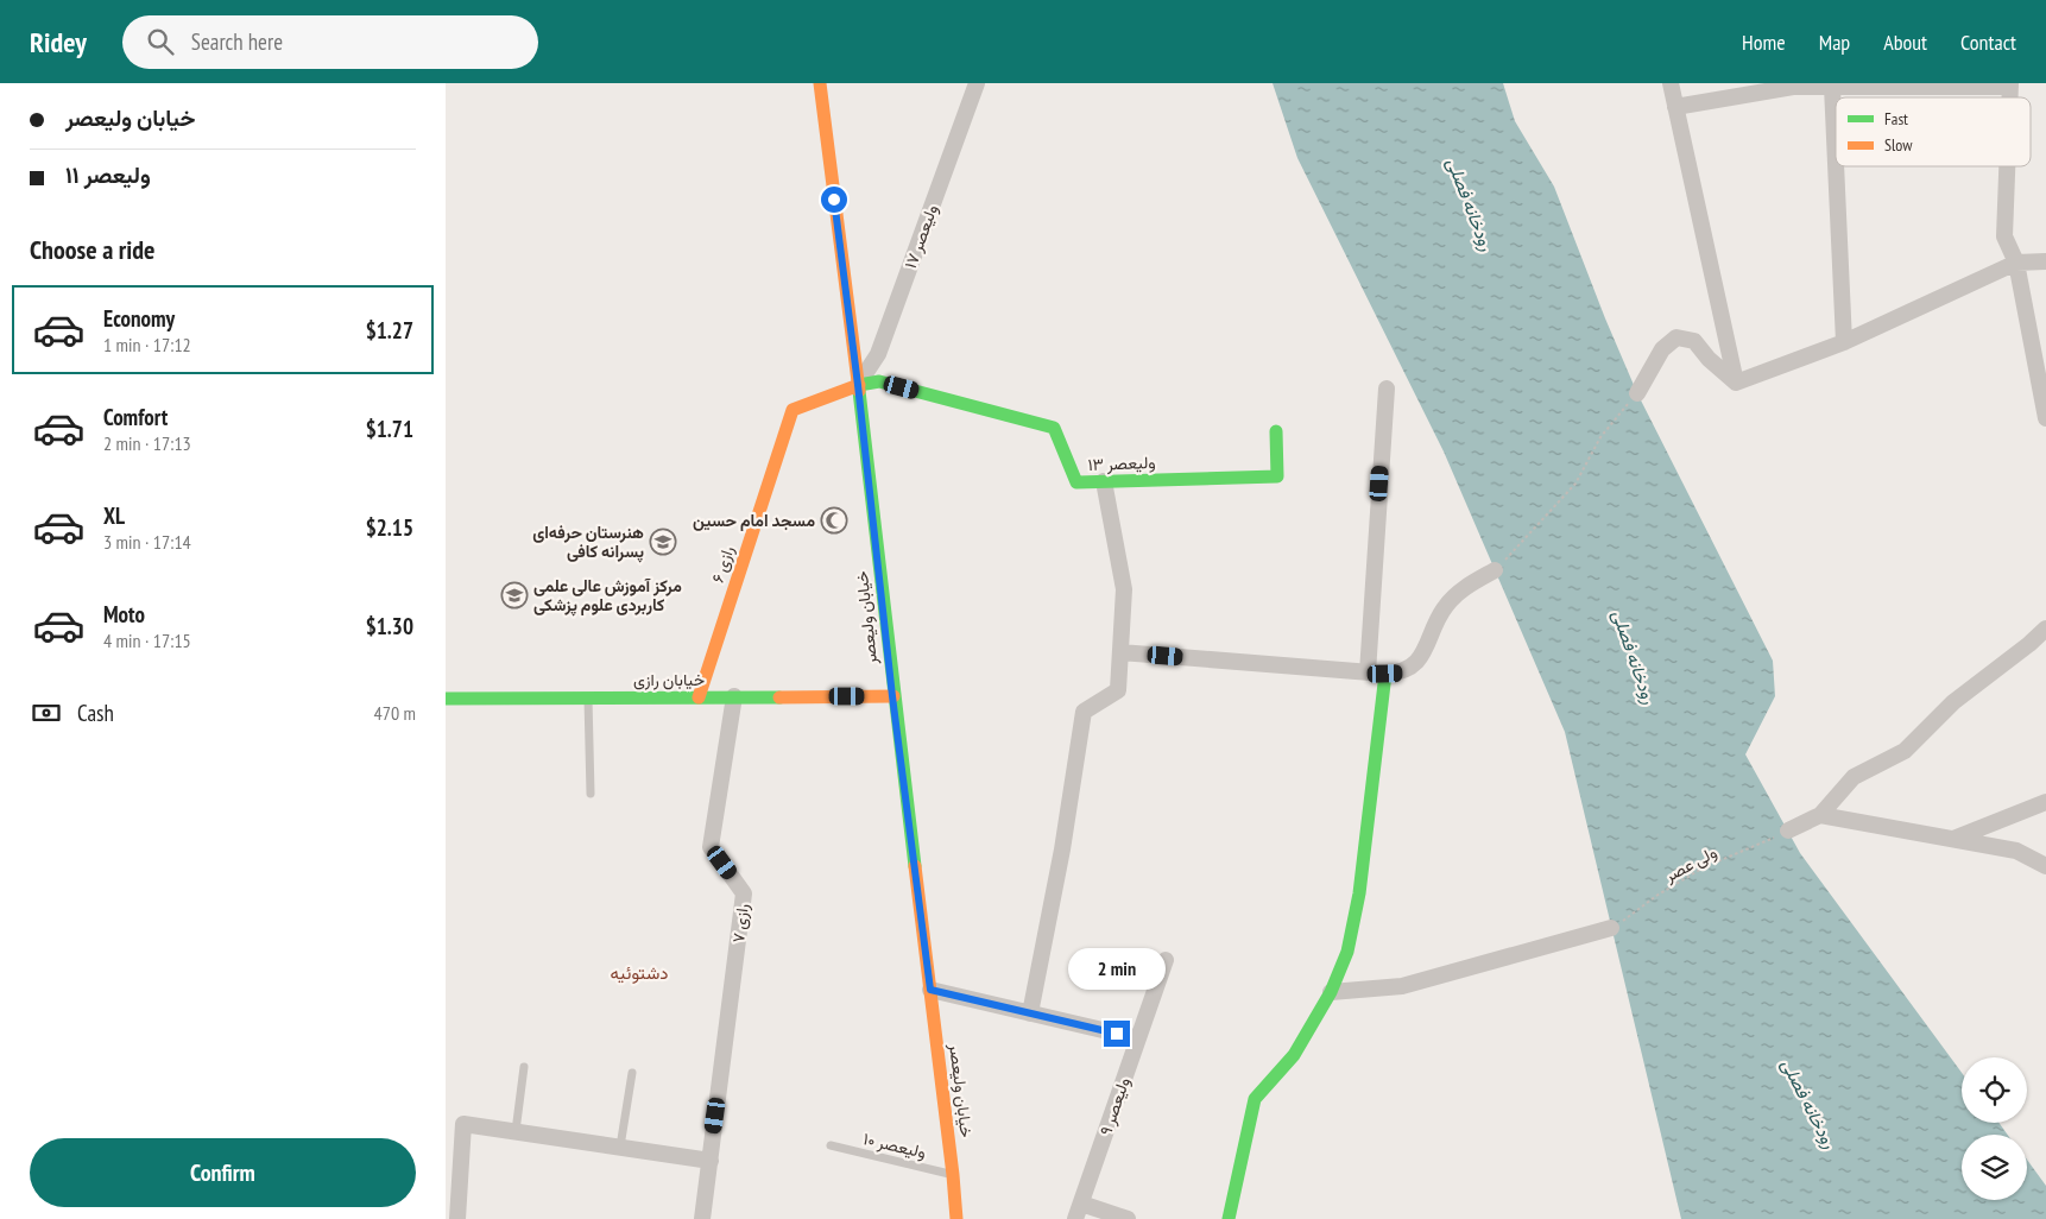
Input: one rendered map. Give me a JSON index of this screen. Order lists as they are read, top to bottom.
{
  "streets": {
    "street": [
      "ولیعصر ۱۷",
      "ولیعصر ۱۳",
      "رازی ۶",
      "خیابان ولیعصر",
      "خیابان رازی",
      "رازی ۷",
      "ولیعصر ۹"
    ],
    "lane": ["ولیعصر ۱۰"],
    "path": ["ولی عصر"]
  },
  "crossings": [
    ["ولیعصر ۱۷", "ولیعصر ۱۳"],
    ["ولیعصر ۱۷", "رازی ۶"],
    ["ولیعصر ۱۷", "خیابان ولیعصر"],
    ["ولیعصر ۱۳", "رازی ۶"],
    ["ولیعصر ۱۳", "خیابان ولیعصر"],
    ["رازی ۶", "خیابان ولیعصر"],
    ["رازی ۶", "خیابان رازی"],
    ["خیابان ولیعصر", "خیابان رازی"],
    ["خیابان ولیعصر", "ولیعصر ۱۰"],
    ["خیابان رازی", "رازی ۷"]
  ],
  "districts": ["دشتوئیه"],
  "water": ["رودخانه فصلی"],
  "places": {
    "mosque": ["مسجد امام حسین"],
    "school or university": ["هنرستان حرفه‌ای پسرانه کافی", "مرکز آموزش عالی علمی کاربردی علوم پزشکی"]
  },
  "legend": ["Fast", "Slow"],
  "page": {
    "header": "Ridey",
    "search": "Search here",
    "nav": [
      "Home",
      "Map",
      "About",
      "Contact"
    ],
    "banner": ["خیابان ولیعصر", "ولیعصر ۱۱"],
    "heading": "Choose a ride",
    "list": [
      {
        "name": "Economy",
        "note": "1 min · 17:12",
        "value": "$1.27"
      },
      {
        "name": "Comfort",
        "note": "2 min · 17:13",
        "value": "$1.71"
      },
      {
        "name": "XL",
        "note": "3 min · 17:14",
        "value": "$2.15"
      },
      {
        "name": "Moto",
        "note": "4 min · 17:15",
        "value": "$1.30"
      }
    ],
    "pay": ["Cash", "470 m"],
    "bubble": "2 min",
    "buttons": "Confirm"
  }
}
